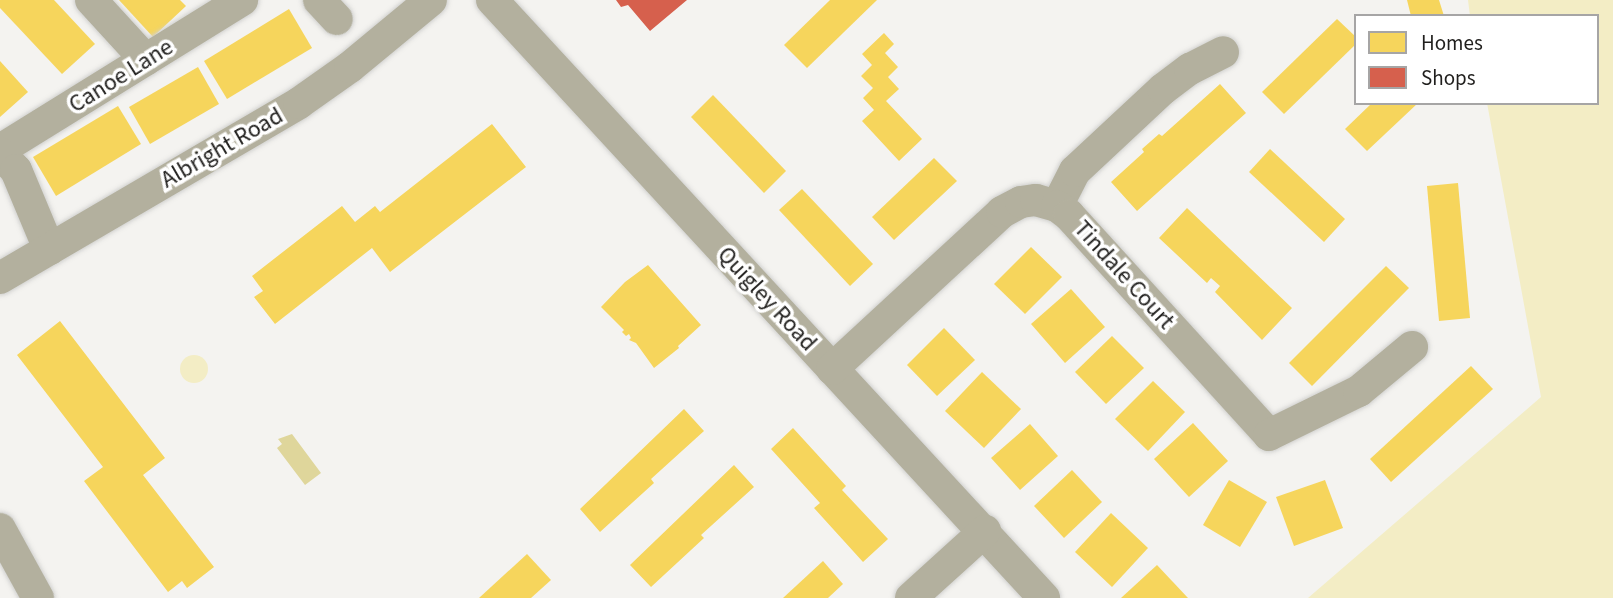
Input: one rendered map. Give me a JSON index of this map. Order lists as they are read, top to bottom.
{
  "streets": {
    "street": [
      "Canoe Lane",
      "Albright Road",
      "Tindale Court",
      "Quigley Road"
    ]
  },
  "crossings": [
    ["Tindale Court", "Quigley Road"]
  ],
  "legend": ["Homes", "Shops"]
}
